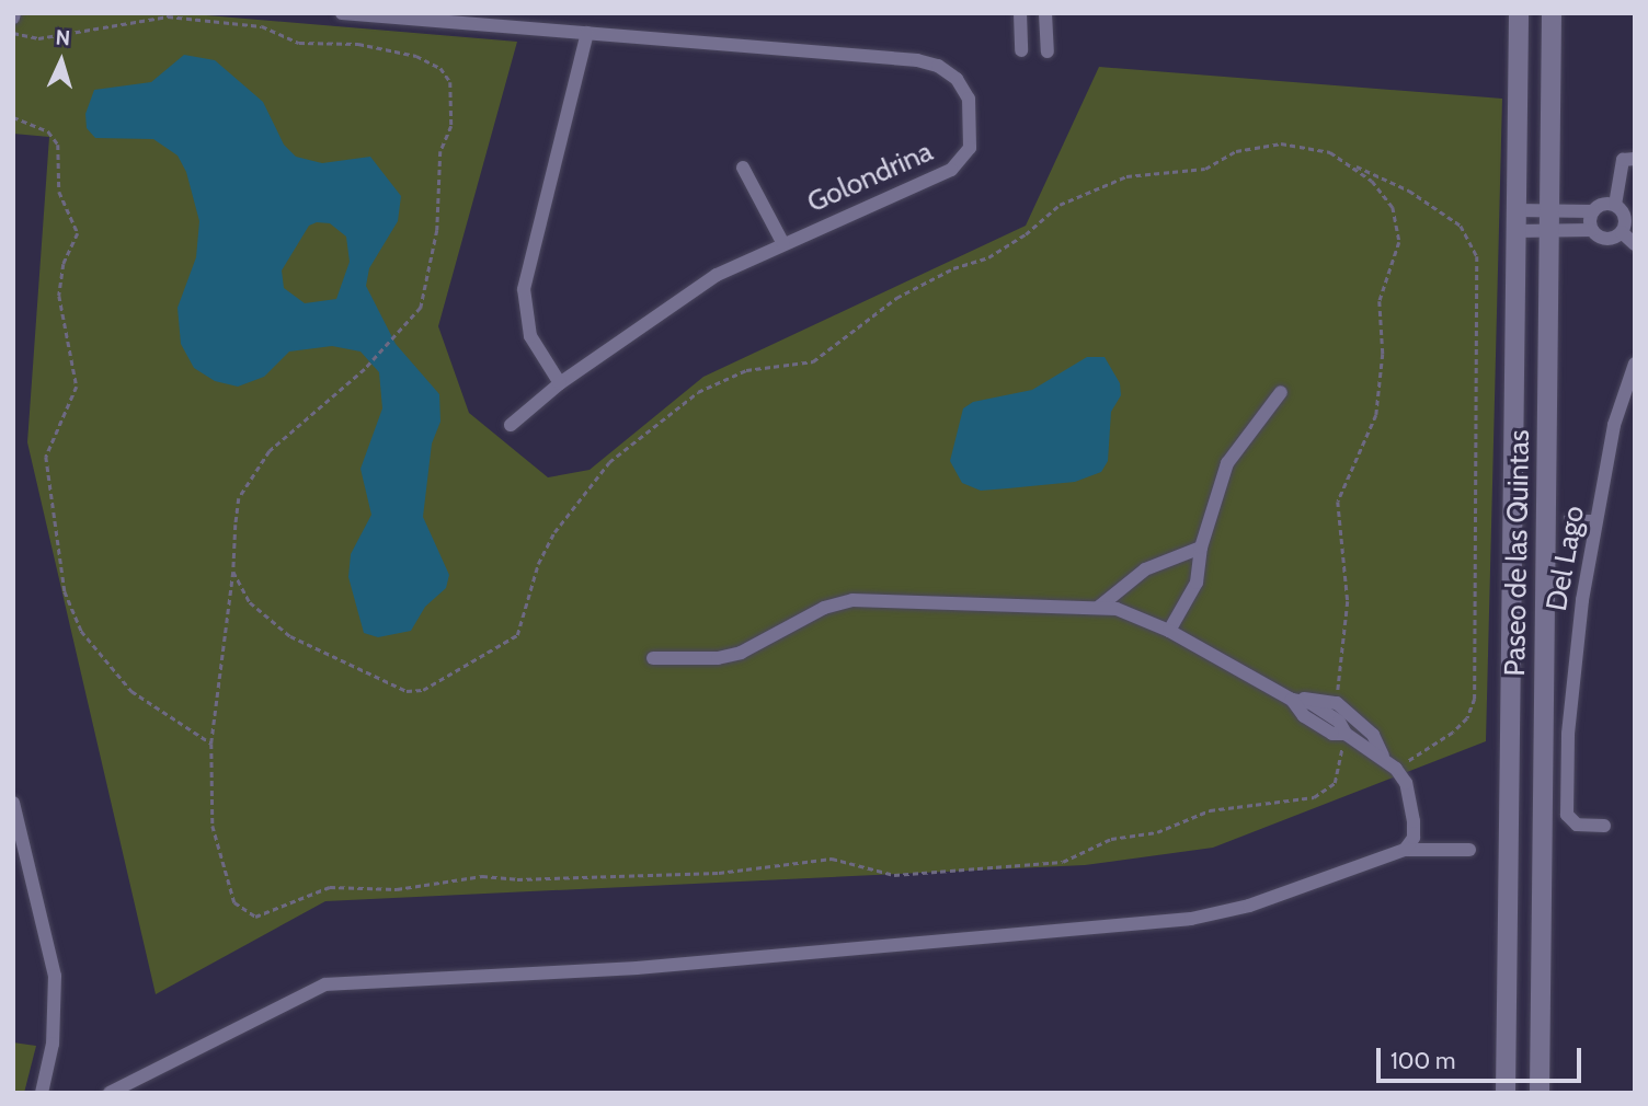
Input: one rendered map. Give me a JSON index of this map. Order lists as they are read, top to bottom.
{
  "streets": {
    "main road": ["Paseo de las Quintas"],
    "street": ["Golondrina", "Del Lago"]
  },
  "scale_bar": "100 m",
  "north": "top"
}
